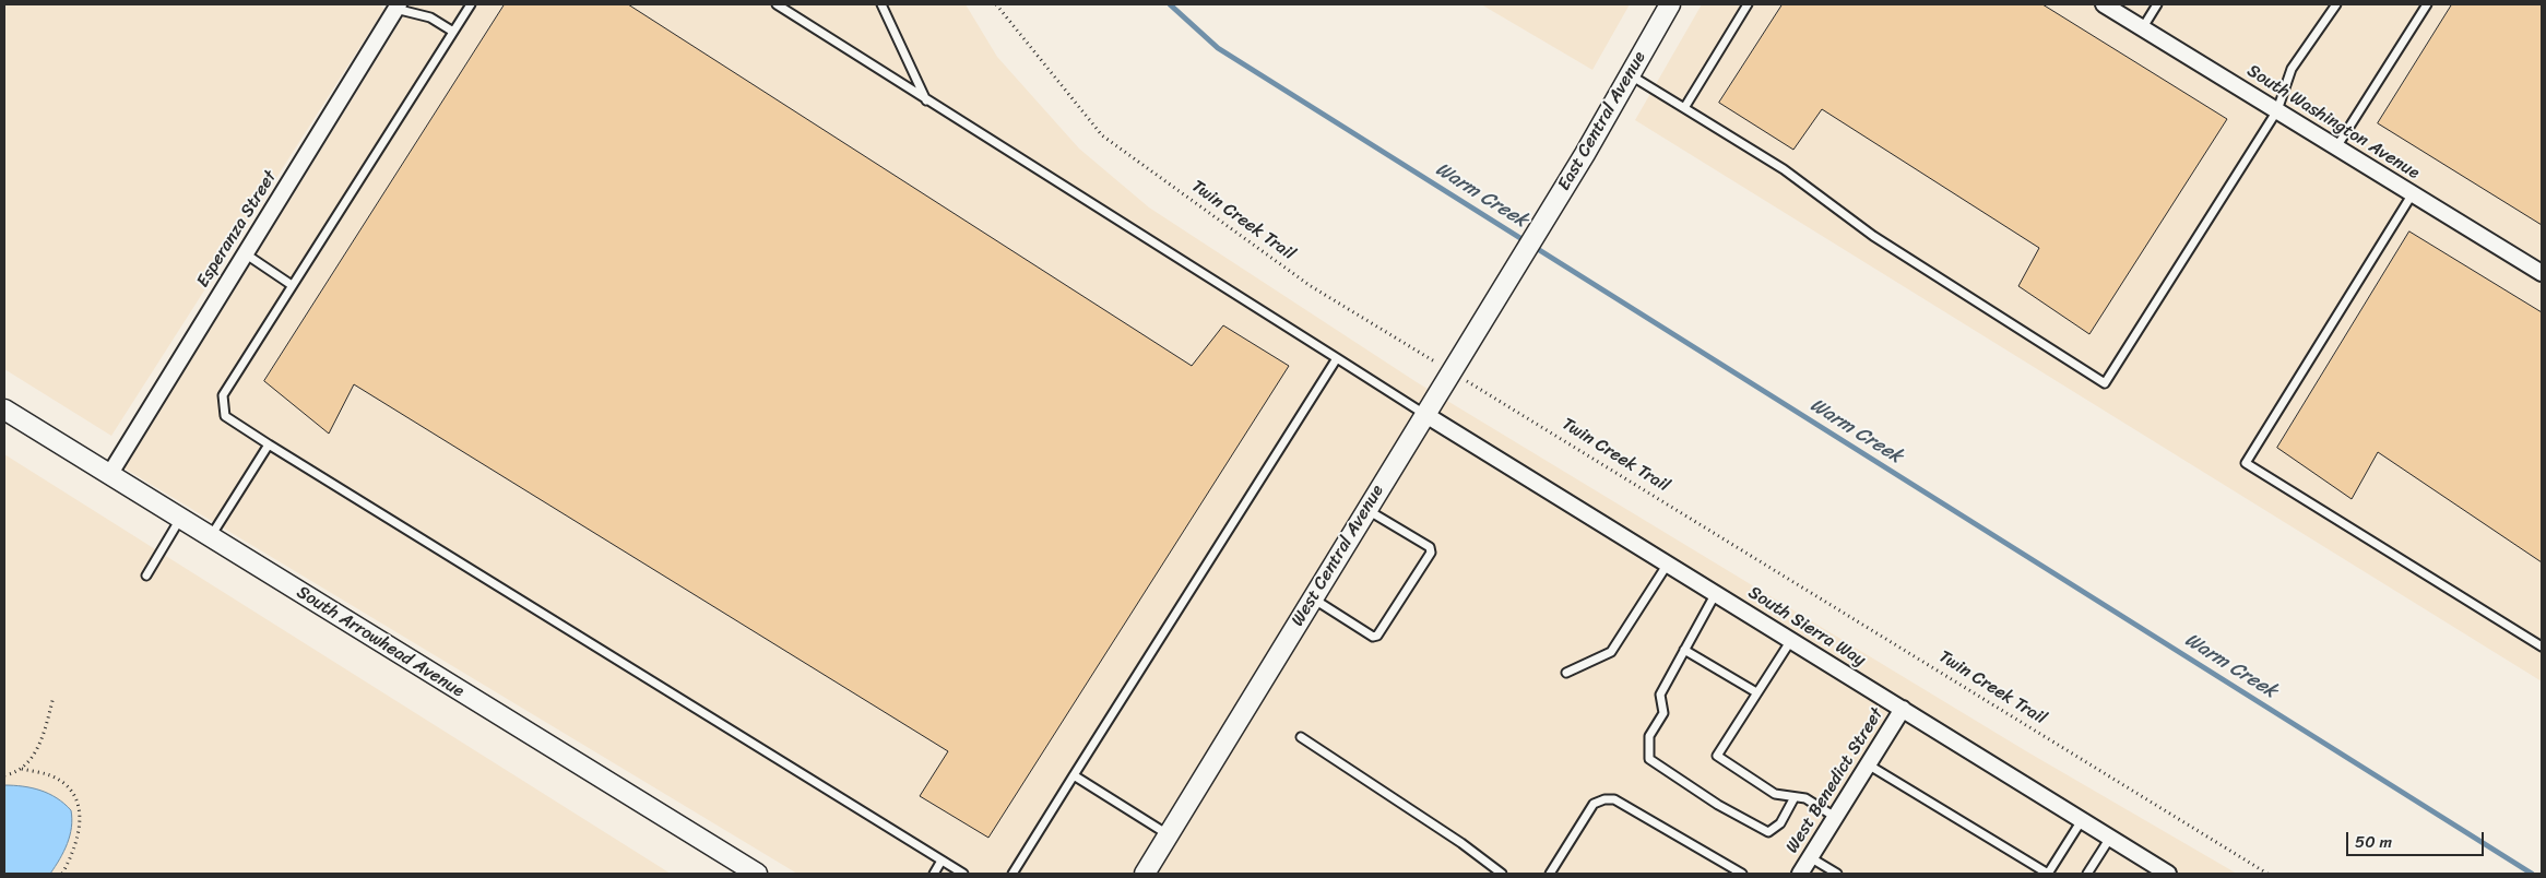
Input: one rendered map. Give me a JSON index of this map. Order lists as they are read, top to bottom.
{
  "streets": {
    "street": [
      "East Central Avenue",
      "South Washington Avenue",
      "Esperanza Street",
      "West Central Avenue",
      "South Sierra Way",
      "South Arrowhead Avenue",
      "West Benedict Street"
    ],
    "path": ["Twin Creek Trail"]
  },
  "crossings": [
    ["East Central Avenue", "West Central Avenue"],
    ["Twin Creek Trail", "West Central Avenue"],
    ["Esperanza Street", "South Arrowhead Avenue"],
    ["West Central Avenue", "South Sierra Way"],
    ["South Sierra Way", "West Benedict Street"]
  ],
  "water": ["Warm Creek"],
  "scale_bar": "50 m"
}
